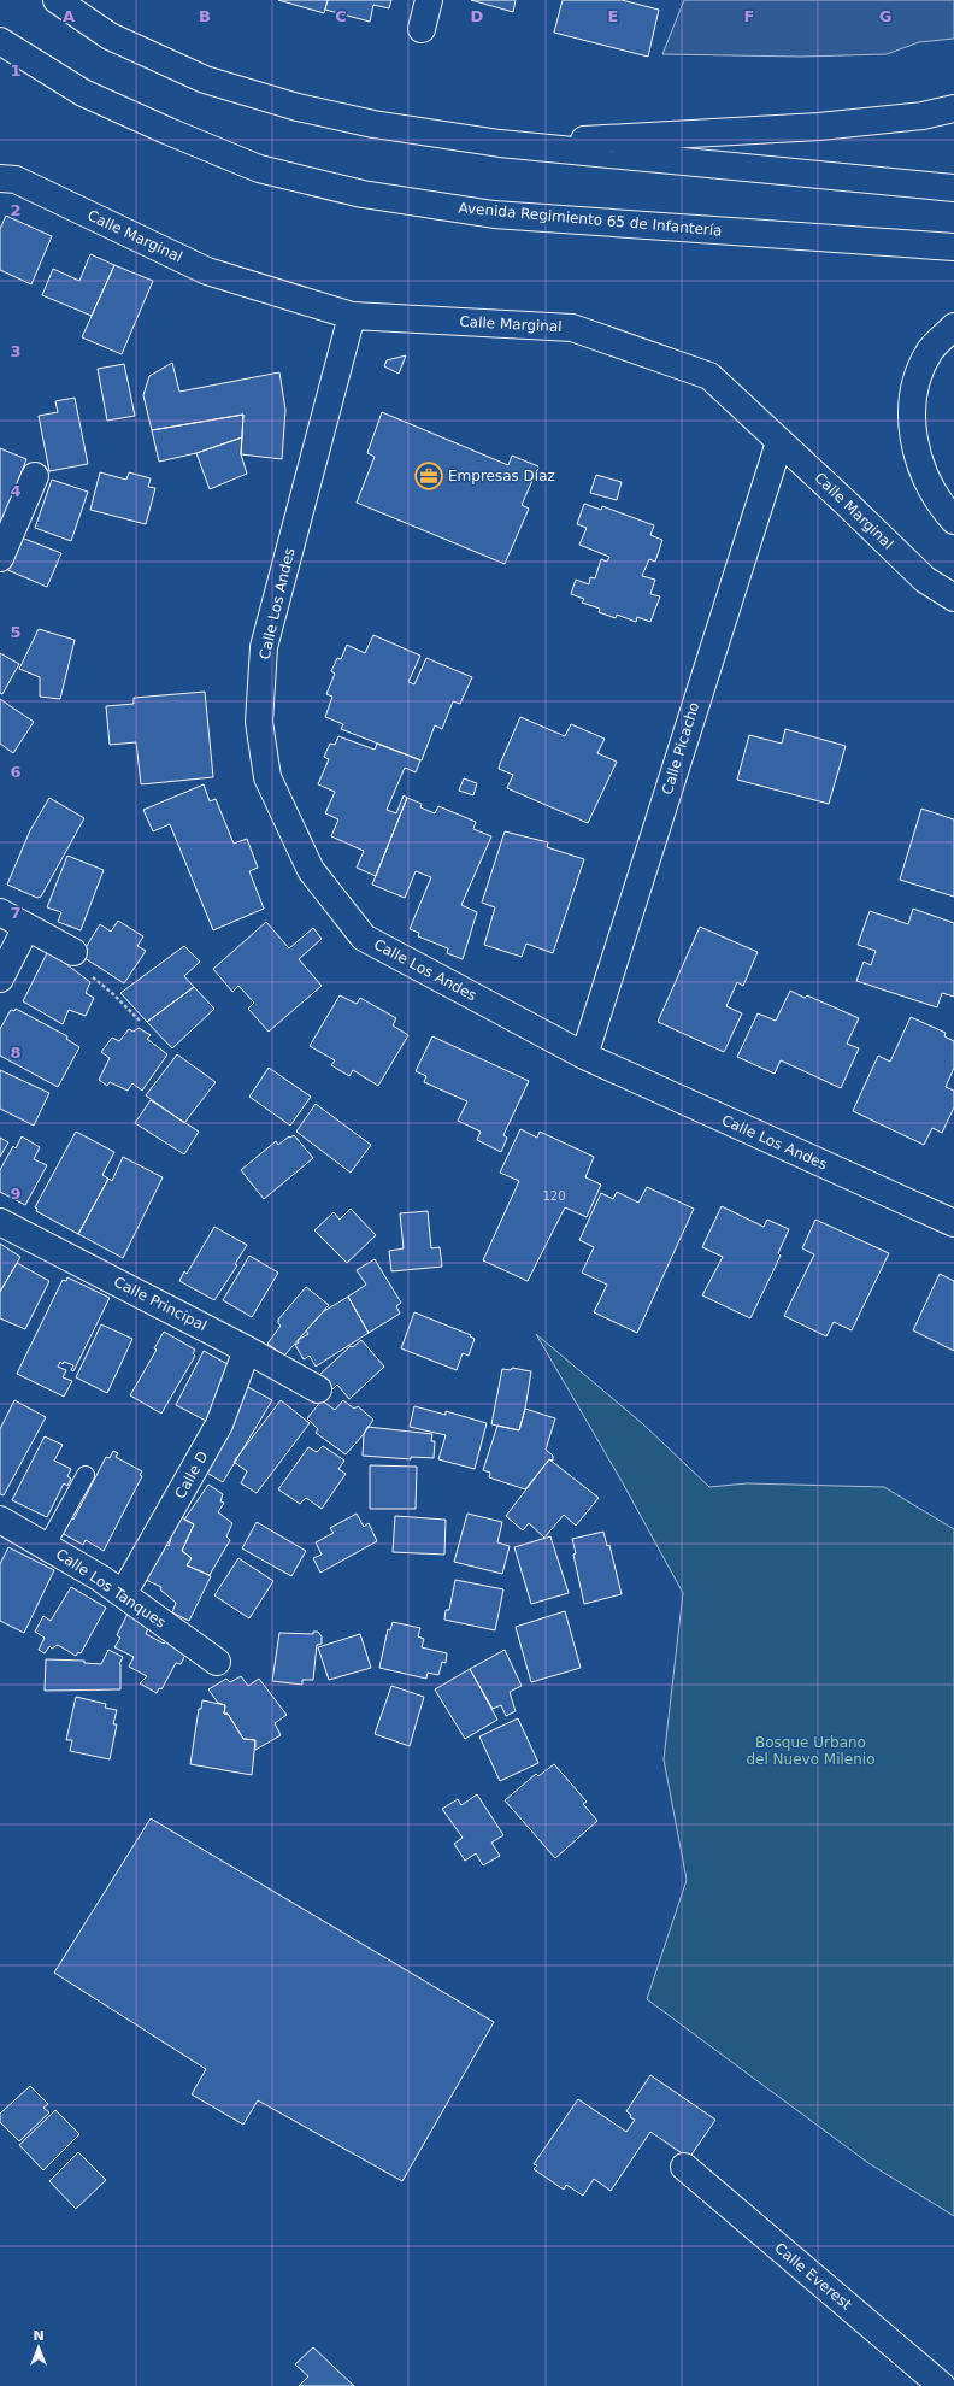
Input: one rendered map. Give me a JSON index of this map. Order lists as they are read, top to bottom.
{
  "streets": {
    "main road": [
      "Avenida Regimiento 65 de Infantería",
      "Calle Marginal",
      "Calle Los Andes",
      "Calle Picacho",
      "Calle Principal",
      "Calle D",
      "Calle Los Tanques",
      "Calle Everest"
    ]
  },
  "crossings": [
    ["Calle Marginal", "Calle Los Andes"],
    ["Calle Marginal", "Calle Picacho"],
    ["Calle Los Andes", "Calle Picacho"],
    ["Calle Principal", "Calle D"],
    ["Calle D", "Calle Los Tanques"]
  ],
  "parks": ["Bosque Urbano del Nuevo Milenio"],
  "places": {
    "office": ["Empresas Díaz"]
  },
  "house_numbers": ["120"],
  "north": "top",
  "grid": {
    "columns": [
      "A",
      "B",
      "C",
      "D",
      "E",
      "F",
      "G"
    ],
    "rows": [
      "1",
      "2",
      "3",
      "4",
      "5",
      "6",
      "7",
      "8",
      "9"
    ]
  }
}
